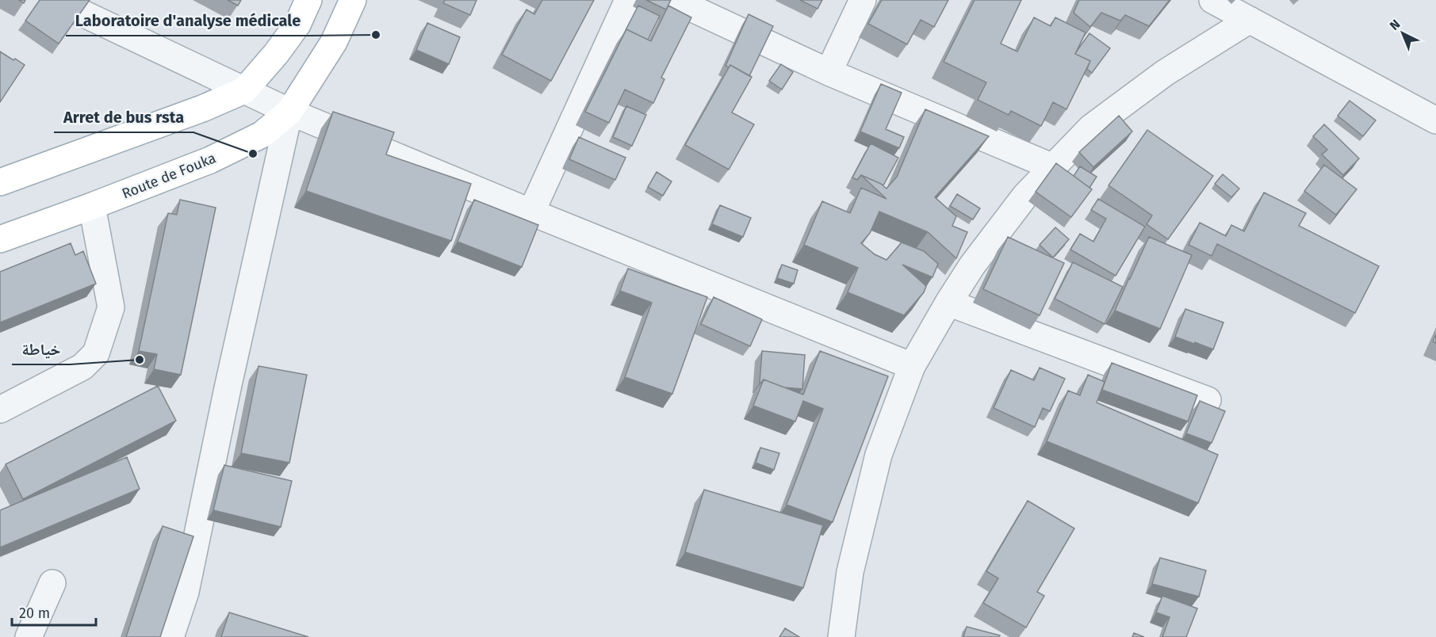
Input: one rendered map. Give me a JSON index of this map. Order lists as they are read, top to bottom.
{
  "streets": {
    "main road": ["Route de Fouka"]
  },
  "places": ["Laboratoire d'analyse médicale", "Arret de bus rsta", "خياطة"],
  "scale_bar": "20 m",
  "north": "top left"
}
